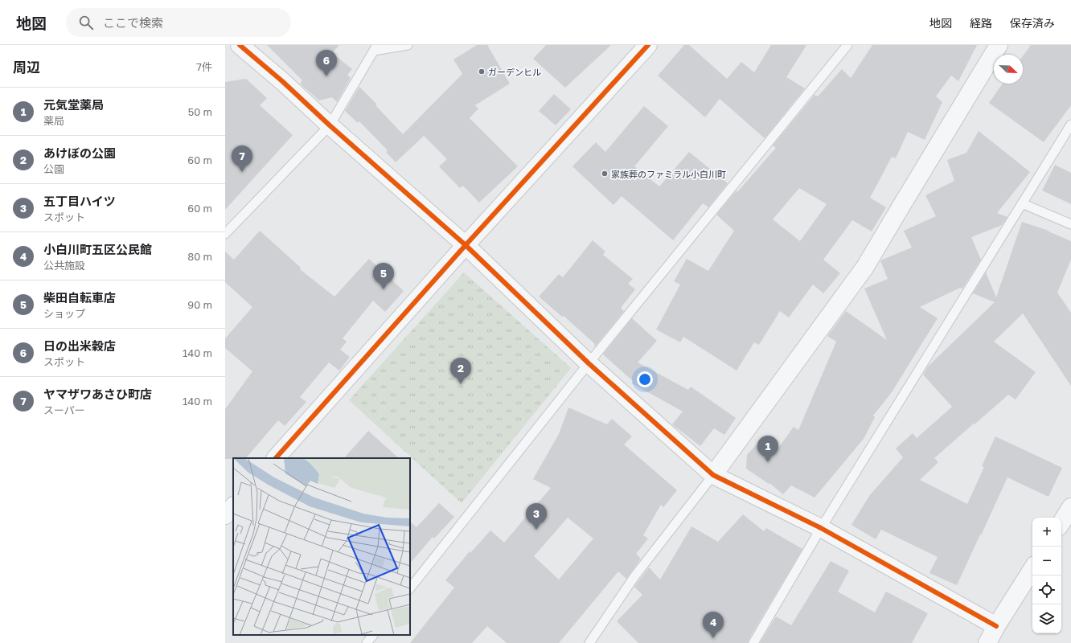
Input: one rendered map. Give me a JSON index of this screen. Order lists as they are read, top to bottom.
{
  "places": ["ガーデンヒル", "家族葬のファミラル小白川町"],
  "north": "bottom right",
  "page": {
    "header": "地図",
    "search": "ここで検索",
    "nav": ["地図", "経路", "保存済み"],
    "heading": ["周辺", "7件"],
    "pins": [
      "6",
      "7",
      "5",
      "2",
      "1",
      "3",
      "4"
    ],
    "list": [
      {
        "mark": "1",
        "name": "元気堂薬局",
        "note": "薬局",
        "value": "50 m"
      },
      {
        "mark": "2",
        "name": "あけぼの公園",
        "note": "公園",
        "value": "60 m"
      },
      {
        "mark": "3",
        "name": "五丁目ハイツ",
        "note": "スポット",
        "value": "60 m"
      },
      {
        "mark": "4",
        "name": "小白川町五区公民館",
        "note": "公共施設",
        "value": "80 m"
      },
      {
        "mark": "5",
        "name": "柴田自転車店",
        "note": "ショップ",
        "value": "90 m"
      },
      {
        "mark": "6",
        "name": "日の出米穀店",
        "note": "スポット",
        "value": "140 m"
      },
      {
        "mark": "7",
        "name": "ヤマザワあさひ町店",
        "note": "スーパー",
        "value": "140 m"
      }
    ],
    "map_buttons": ["+", "−"]
  }
}
